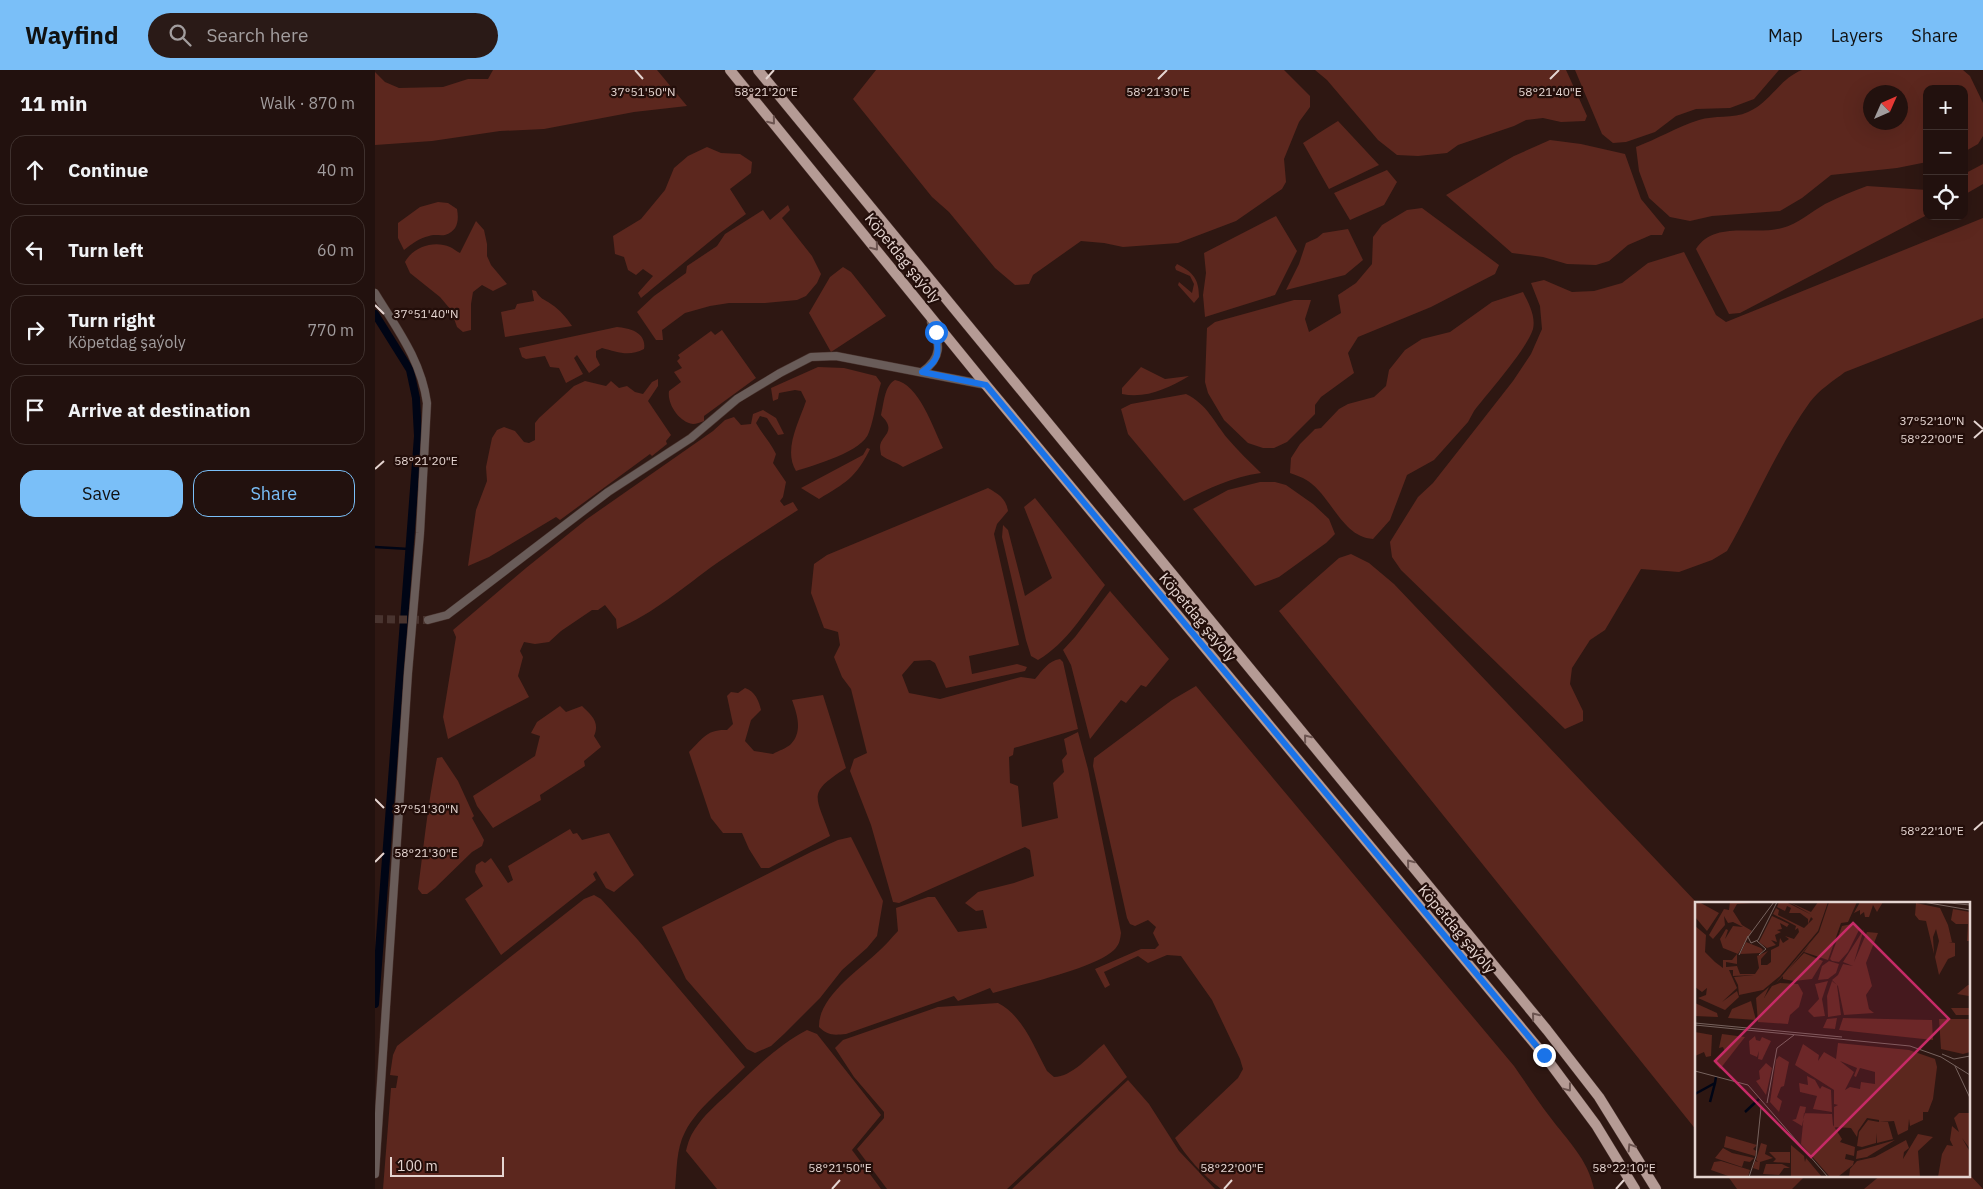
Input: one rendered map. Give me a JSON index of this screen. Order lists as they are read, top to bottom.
{
  "streets": {
    "main road": ["Köpetdag şaýoly"]
  },
  "scale_bar": "100 m",
  "north": "top right",
  "page": {
    "header": "Wayfind",
    "search": "Search here",
    "nav": ["Map", "Layers", "Share"],
    "heading": ["11 min", "Walk · 870 m"],
    "map_buttons": ["+", "−"],
    "list": [
      ["Continue", "40 m"],
      ["Turn left", "60 m"],
      ["Turn right", "Köpetdag şaýoly", "770 m"],
      "Arrive at destination"
    ],
    "buttons": ["Save", "Share"],
    "scale": "100 m"
  },
  "coordinates": [
    "37°51'50\"N",
    "58°21'20\"E",
    "58°21'30\"E",
    "58°21'40\"E",
    "37°51'40\"N",
    "37°52'10\"N",
    "58°22'00\"E",
    "37°51'30\"N",
    "58°22'10\"E",
    "58°21'50\"E"
  ]
}
